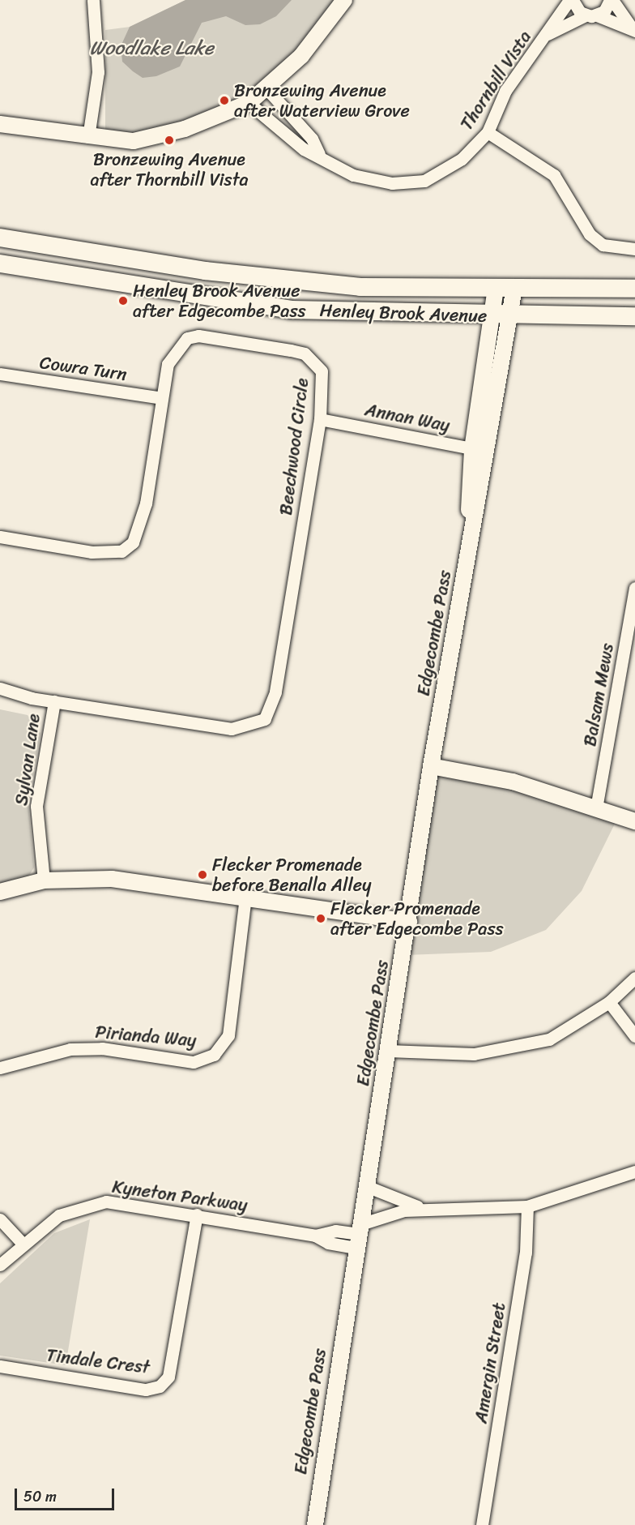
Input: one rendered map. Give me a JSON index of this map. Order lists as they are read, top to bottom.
{
  "streets": {
    "main road": ["Henley Brook Avenue"],
    "street": [
      "Thornbill Vista",
      "Cowra Turn",
      "Annan Way",
      "Beechwood Circle",
      "Edgecombe Pass",
      "Balsam Mews",
      "Sylvan Lane",
      "Pirianda Way",
      "Kyneton Parkway",
      "Tindale Crest",
      "Amergin Street"
    ]
  },
  "crossings": [
    ["Henley Brook Avenue", "Edgecombe Pass"],
    ["Cowra Turn", "Beechwood Circle"],
    ["Annan Way", "Beechwood Circle"],
    ["Annan Way", "Edgecombe Pass"],
    ["Beechwood Circle", "Sylvan Lane"],
    ["Edgecombe Pass", "Kyneton Parkway"],
    ["Kyneton Parkway", "Tindale Crest"]
  ],
  "water": ["Woodlake Lake"],
  "places": [
    "Bronzewing Avenue after Waterview Grove",
    "Bronzewing Avenue after Thornbill Vista",
    "Henley Brook Avenue after Edgecombe Pass",
    "Flecker Promenade before Benalla Alley",
    "Flecker Promenade after Edgecombe Pass"
  ],
  "scale_bar": "50 m"
}
